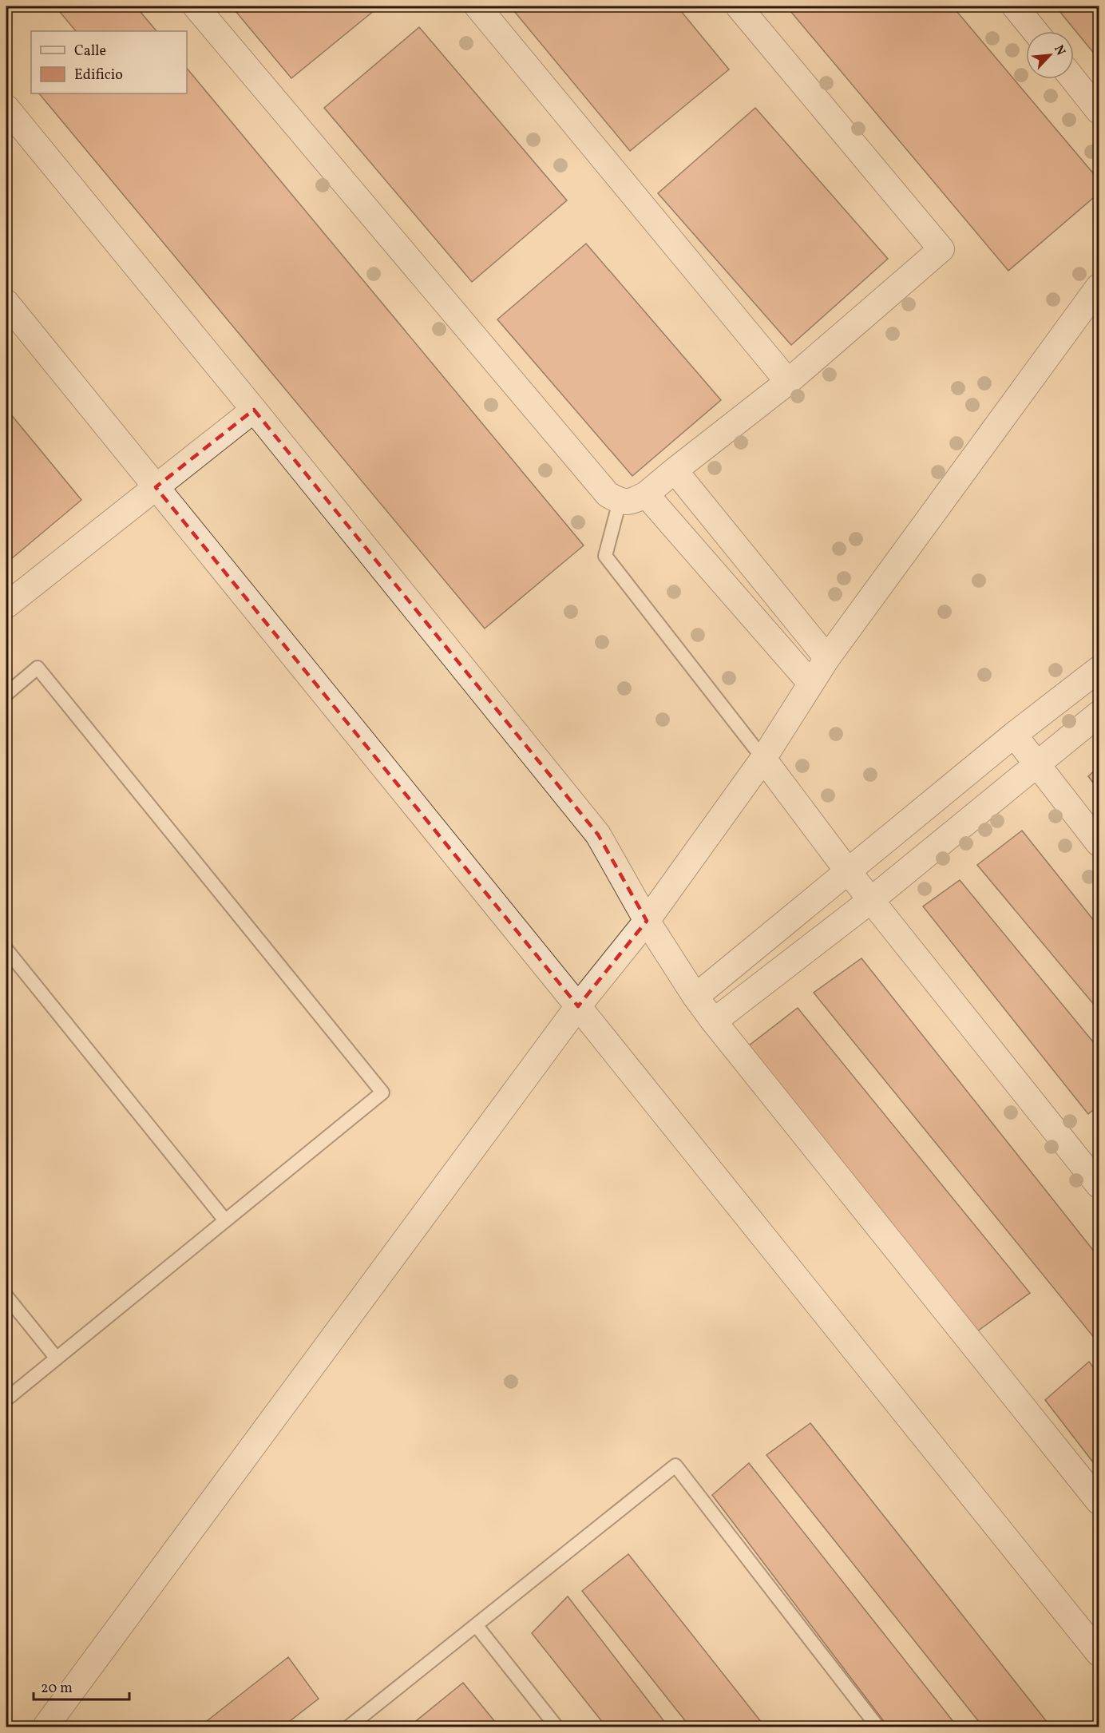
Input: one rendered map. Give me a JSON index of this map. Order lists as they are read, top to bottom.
{
  "legend": ["Calle", "Edificio"],
  "scale_bar": "20 m",
  "north": "top right"
}
